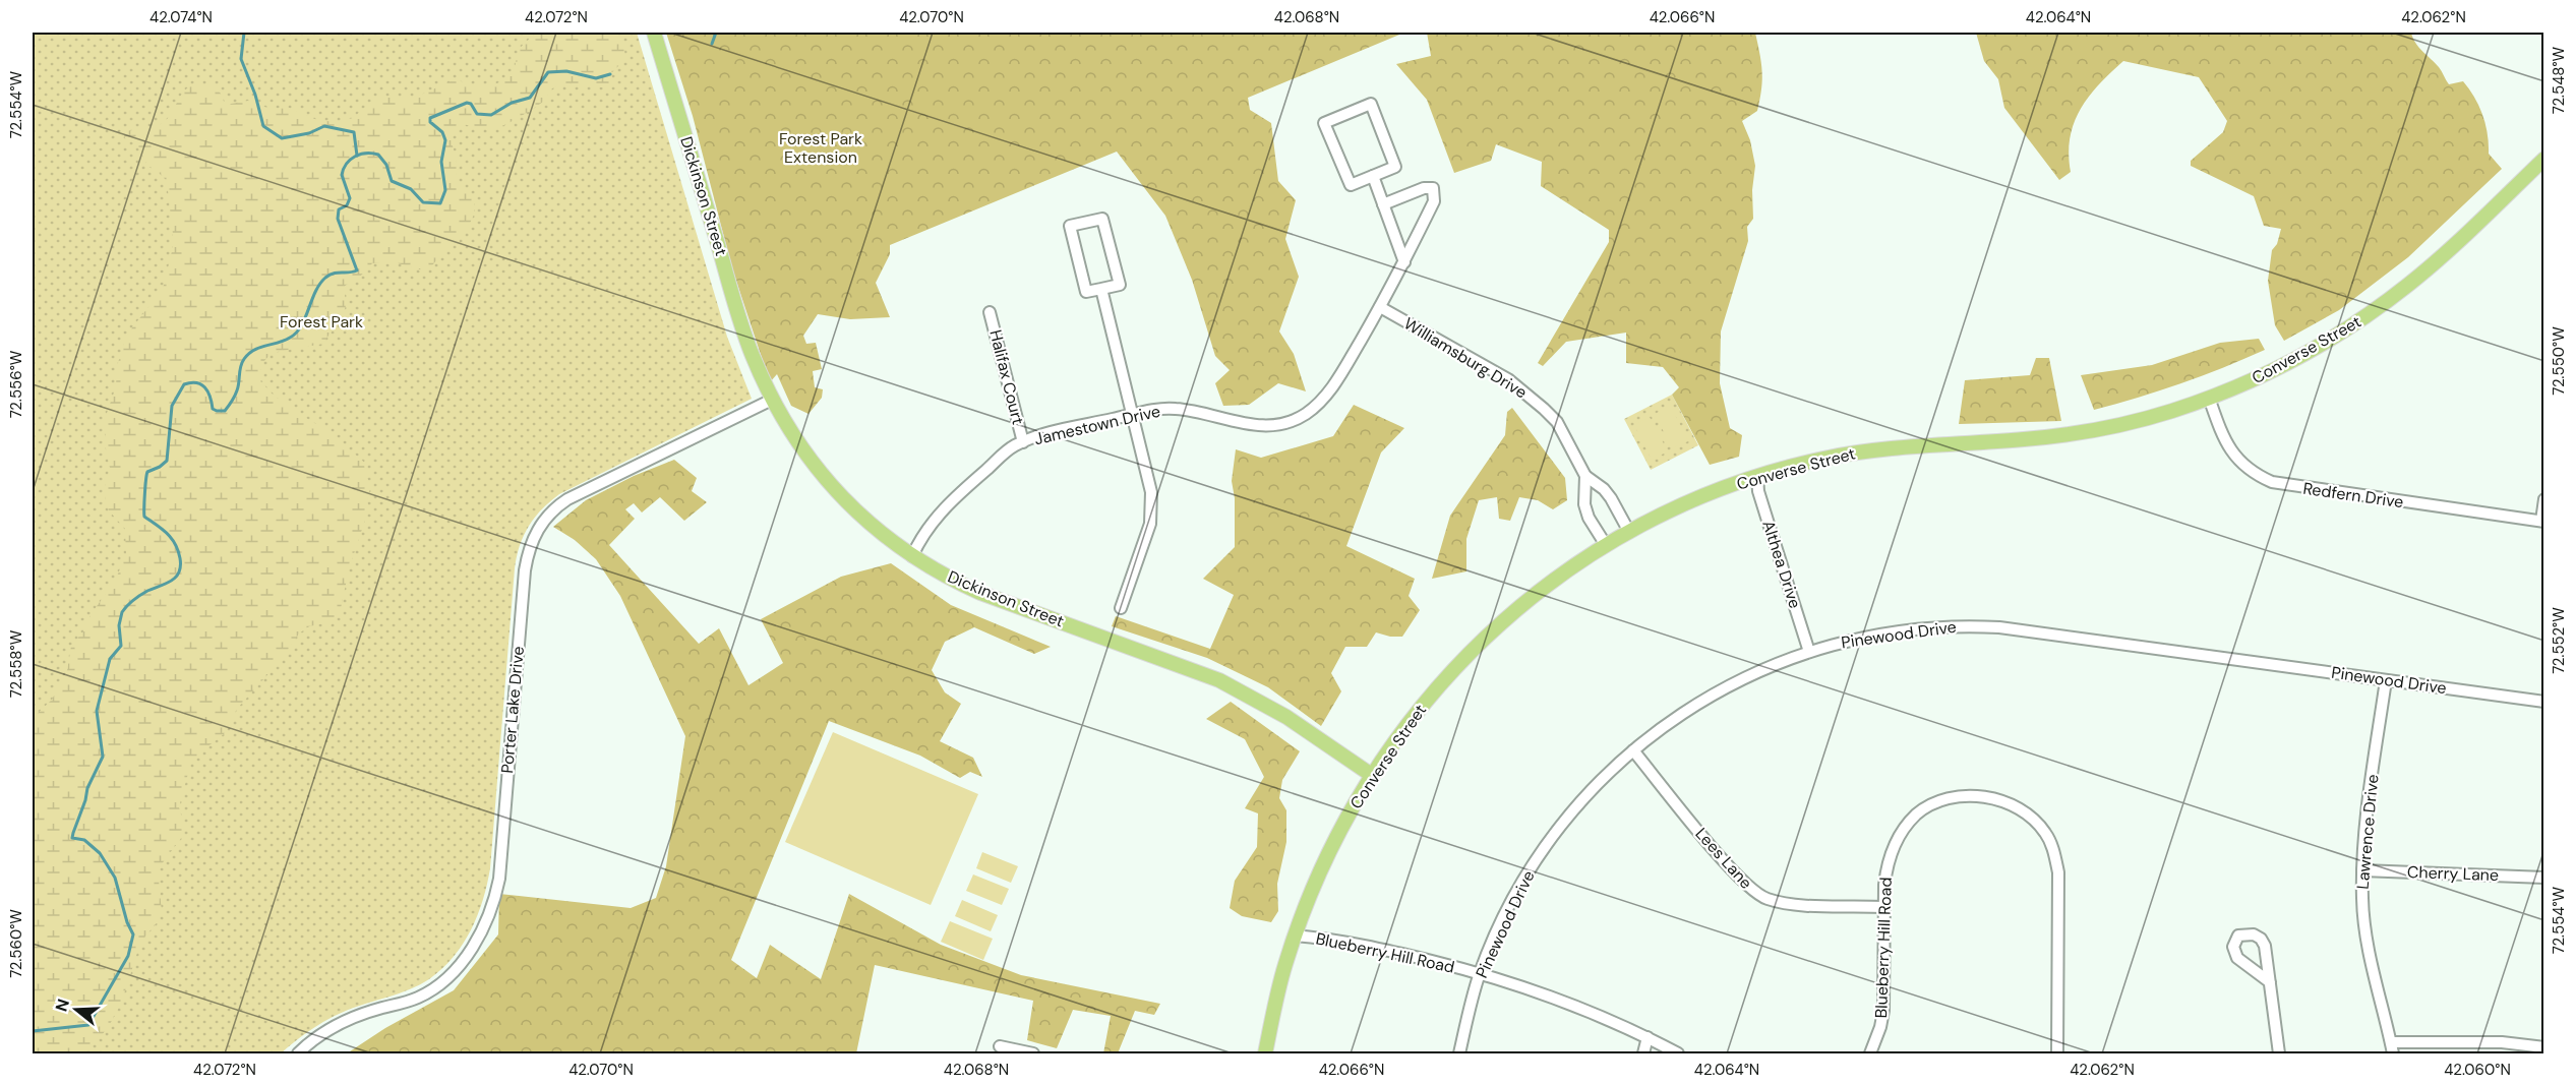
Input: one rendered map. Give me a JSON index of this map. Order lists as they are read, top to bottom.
{
  "streets": {
    "main road": ["Dickinson Street", "Converse Street"],
    "street": [
      "Williamsburg Drive",
      "Halifax Court",
      "Jamestown Drive",
      "Redfern Drive",
      "Althea Drive",
      "Pinewood Drive",
      "Porter Lake Drive",
      "Lawrence Drive",
      "Lees Lane",
      "Cherry Lane",
      "Blueberry Hill Road"
    ]
  },
  "crossings": [
    ["Dickinson Street", "Converse Street"],
    ["Dickinson Street", "Jamestown Drive"],
    ["Dickinson Street", "Porter Lake Drive"],
    ["Converse Street", "Williamsburg Drive"],
    ["Converse Street", "Redfern Drive"],
    ["Converse Street", "Althea Drive"],
    ["Converse Street", "Blueberry Hill Road"],
    ["Williamsburg Drive", "Jamestown Drive"],
    ["Halifax Court", "Jamestown Drive"],
    ["Althea Drive", "Pinewood Drive"],
    ["Pinewood Drive", "Lawrence Drive"],
    ["Pinewood Drive", "Lees Lane"],
    ["Pinewood Drive", "Blueberry Hill Road"],
    ["Lawrence Drive", "Cherry Lane"],
    ["Lees Lane", "Blueberry Hill Road"]
  ],
  "parks": ["Forest Park Extension", "Forest Park"],
  "north": "left",
  "coordinates": [
    "42.074°N",
    "42.072°N",
    "42.070°N",
    "42.068°N",
    "42.066°N",
    "42.064°N",
    "42.062°N",
    "72.548°W",
    "72.554°W",
    "72.550°W",
    "72.556°W",
    "72.552°W",
    "72.558°W",
    "72.560°W",
    "42.060°N"
  ]
}
